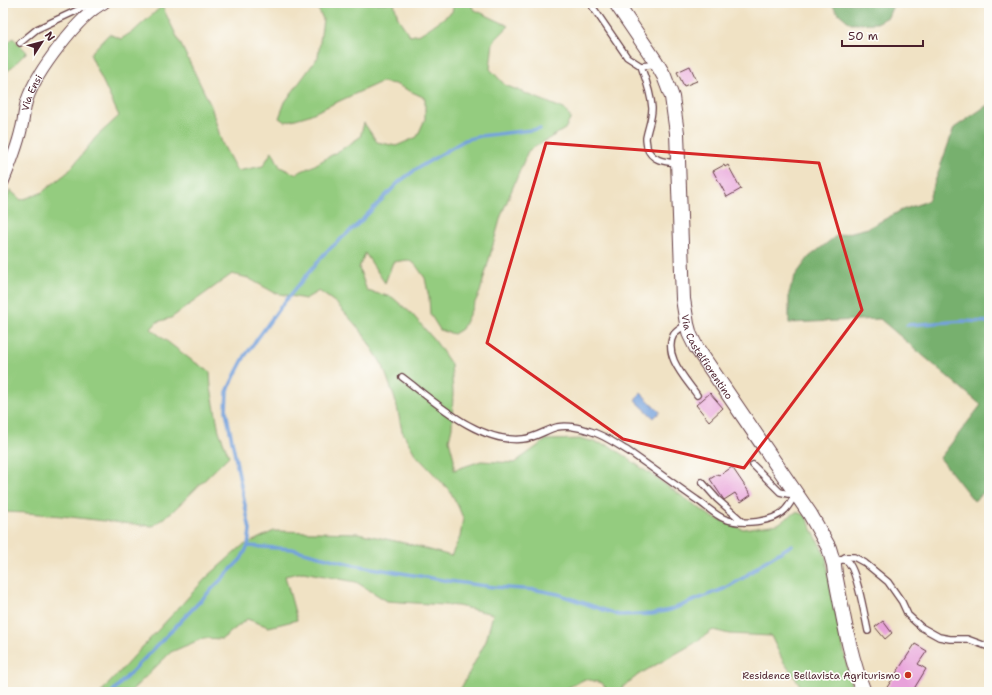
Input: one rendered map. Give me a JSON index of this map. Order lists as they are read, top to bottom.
{
  "streets": {
    "street": ["Via Ensi", "Via Castelfiorentino"]
  },
  "places": ["Residence Bellavista Agriturismo"],
  "scale_bar": "50 m",
  "north": "top right"
}
